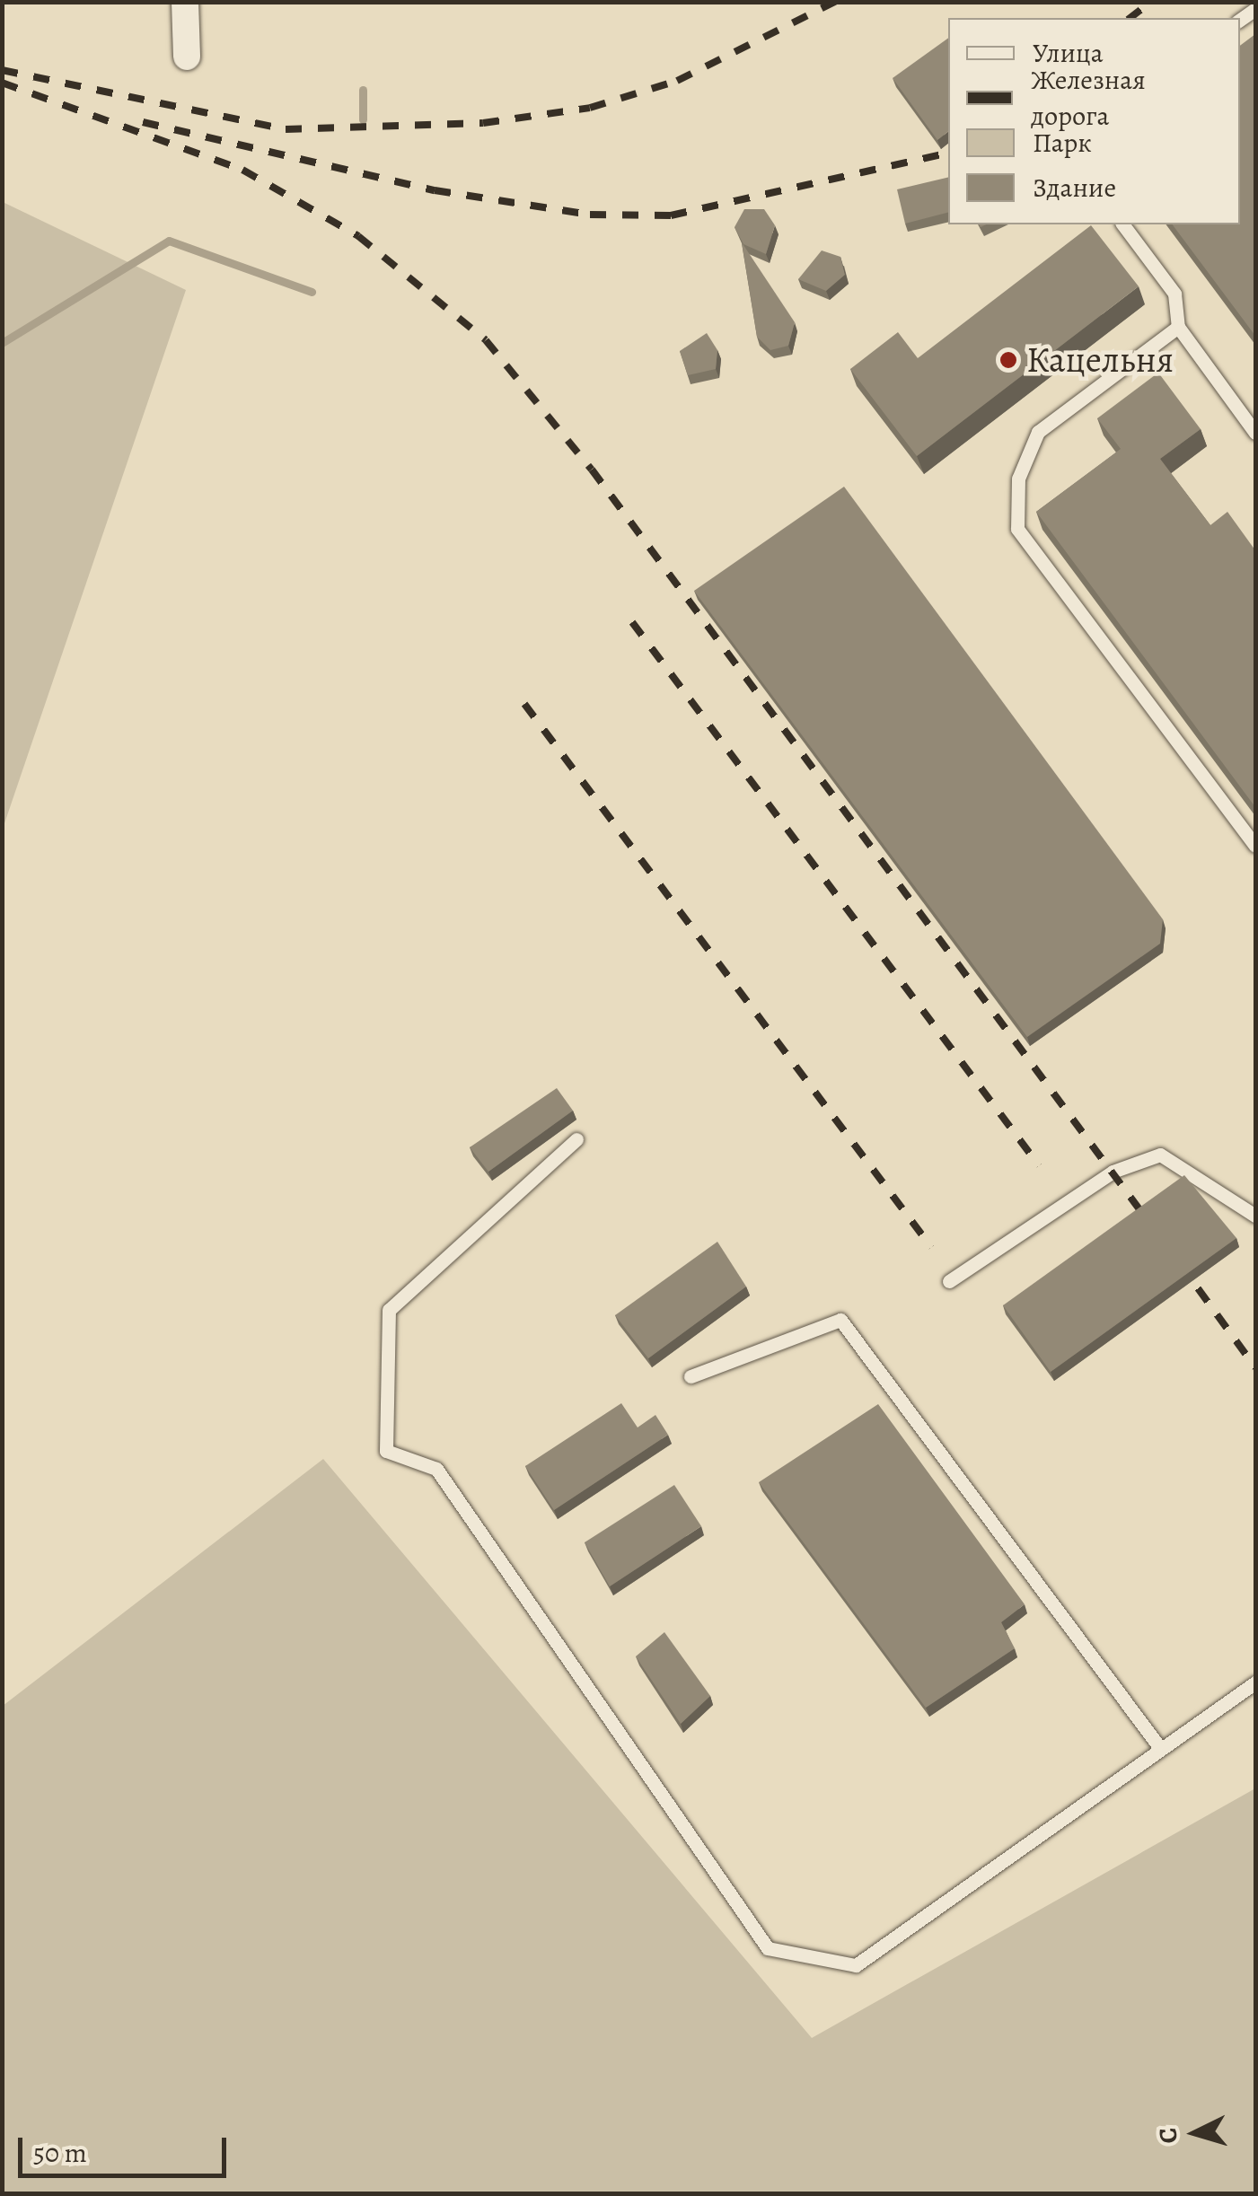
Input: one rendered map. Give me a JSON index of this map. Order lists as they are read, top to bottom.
{
  "places": ["Кацельня"],
  "legend": [
    "Улица",
    "Железная дорога",
    "Парк",
    "Здание"
  ],
  "scale_bar": "50 m",
  "north": "left"
}
